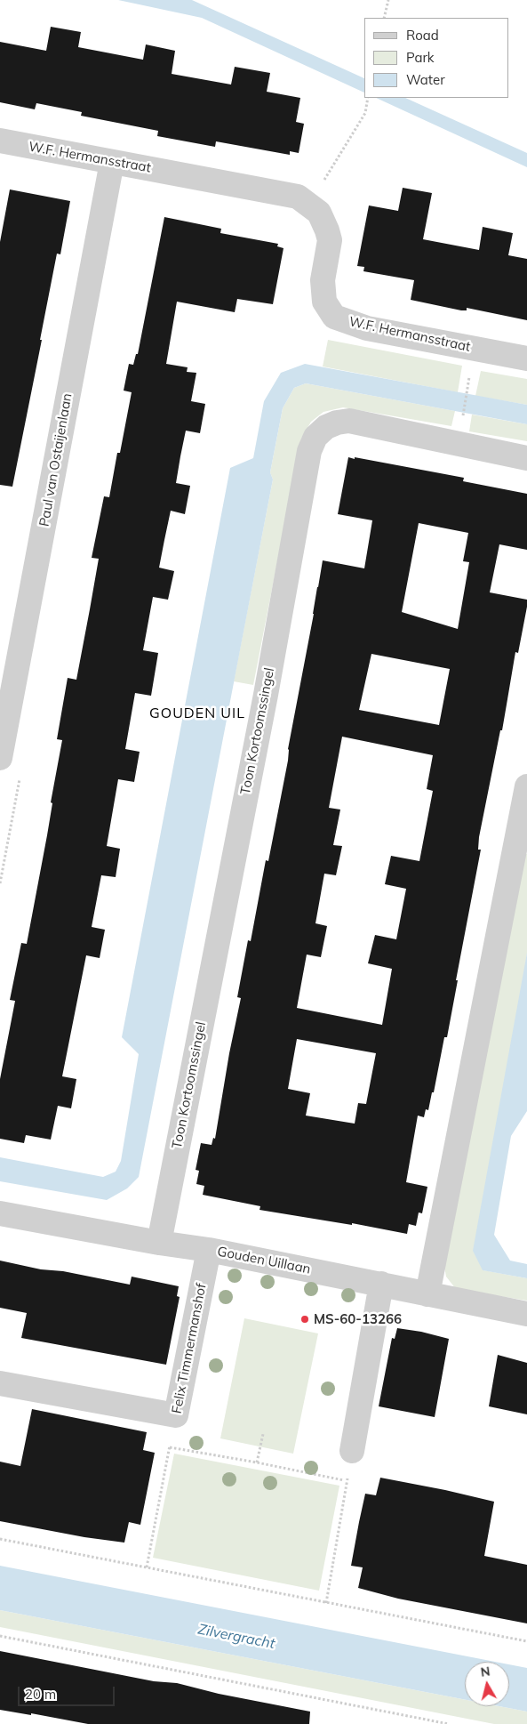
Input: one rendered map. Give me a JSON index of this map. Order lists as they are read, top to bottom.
{
  "streets": {
    "street": [
      "W.F. Hermansstraat",
      "Paul van Ostaijenlaan",
      "Toon Kortoomssingel",
      "Gouden Uillaan",
      "Felix Timmermanshof"
    ]
  },
  "crossings": [
    ["W.F. Hermansstraat", "Paul van Ostaijenlaan"],
    ["Toon Kortoomssingel", "Gouden Uillaan"],
    ["Gouden Uillaan", "Felix Timmermanshof"]
  ],
  "districts": ["GOUDEN UIL"],
  "water": ["Zilvergracht"],
  "places": ["MS-60-13266"],
  "legend": ["Road", "Park", "Water"],
  "scale_bar": "20 m",
  "north": "top"
}
